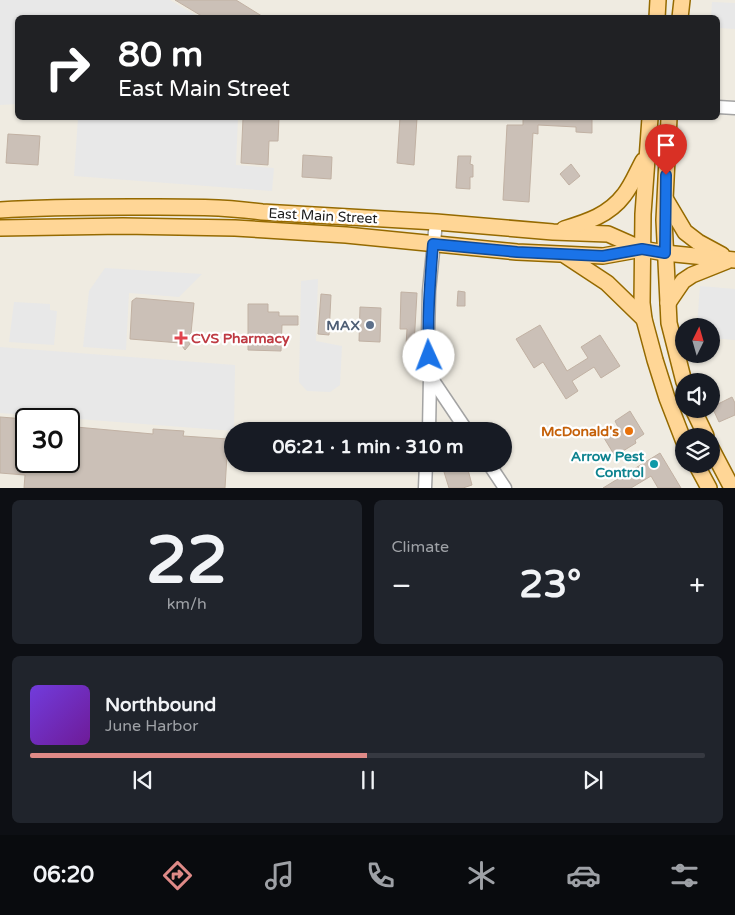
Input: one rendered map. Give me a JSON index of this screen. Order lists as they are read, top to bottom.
{
  "streets": {
    "main road": ["East Main Street"]
  },
  "places": {
    "other": ["MAX", "McDonald's", "Arrow Pest Control"],
    "health": ["CVS Pharmacy"]
  },
  "north": "top",
  "page": {
    "turn": ["80 m", "East Main Street"],
    "limit": "30",
    "trip": "06:21 · 1 min · 310 m",
    "tile": [
      ["22", "km/h"],
      "Climate"
    ],
    "heat": ["−", "23°", "+"],
    "song": ["Northbound", "June Harbor"],
    "tabs": "06:20"
  }
}
